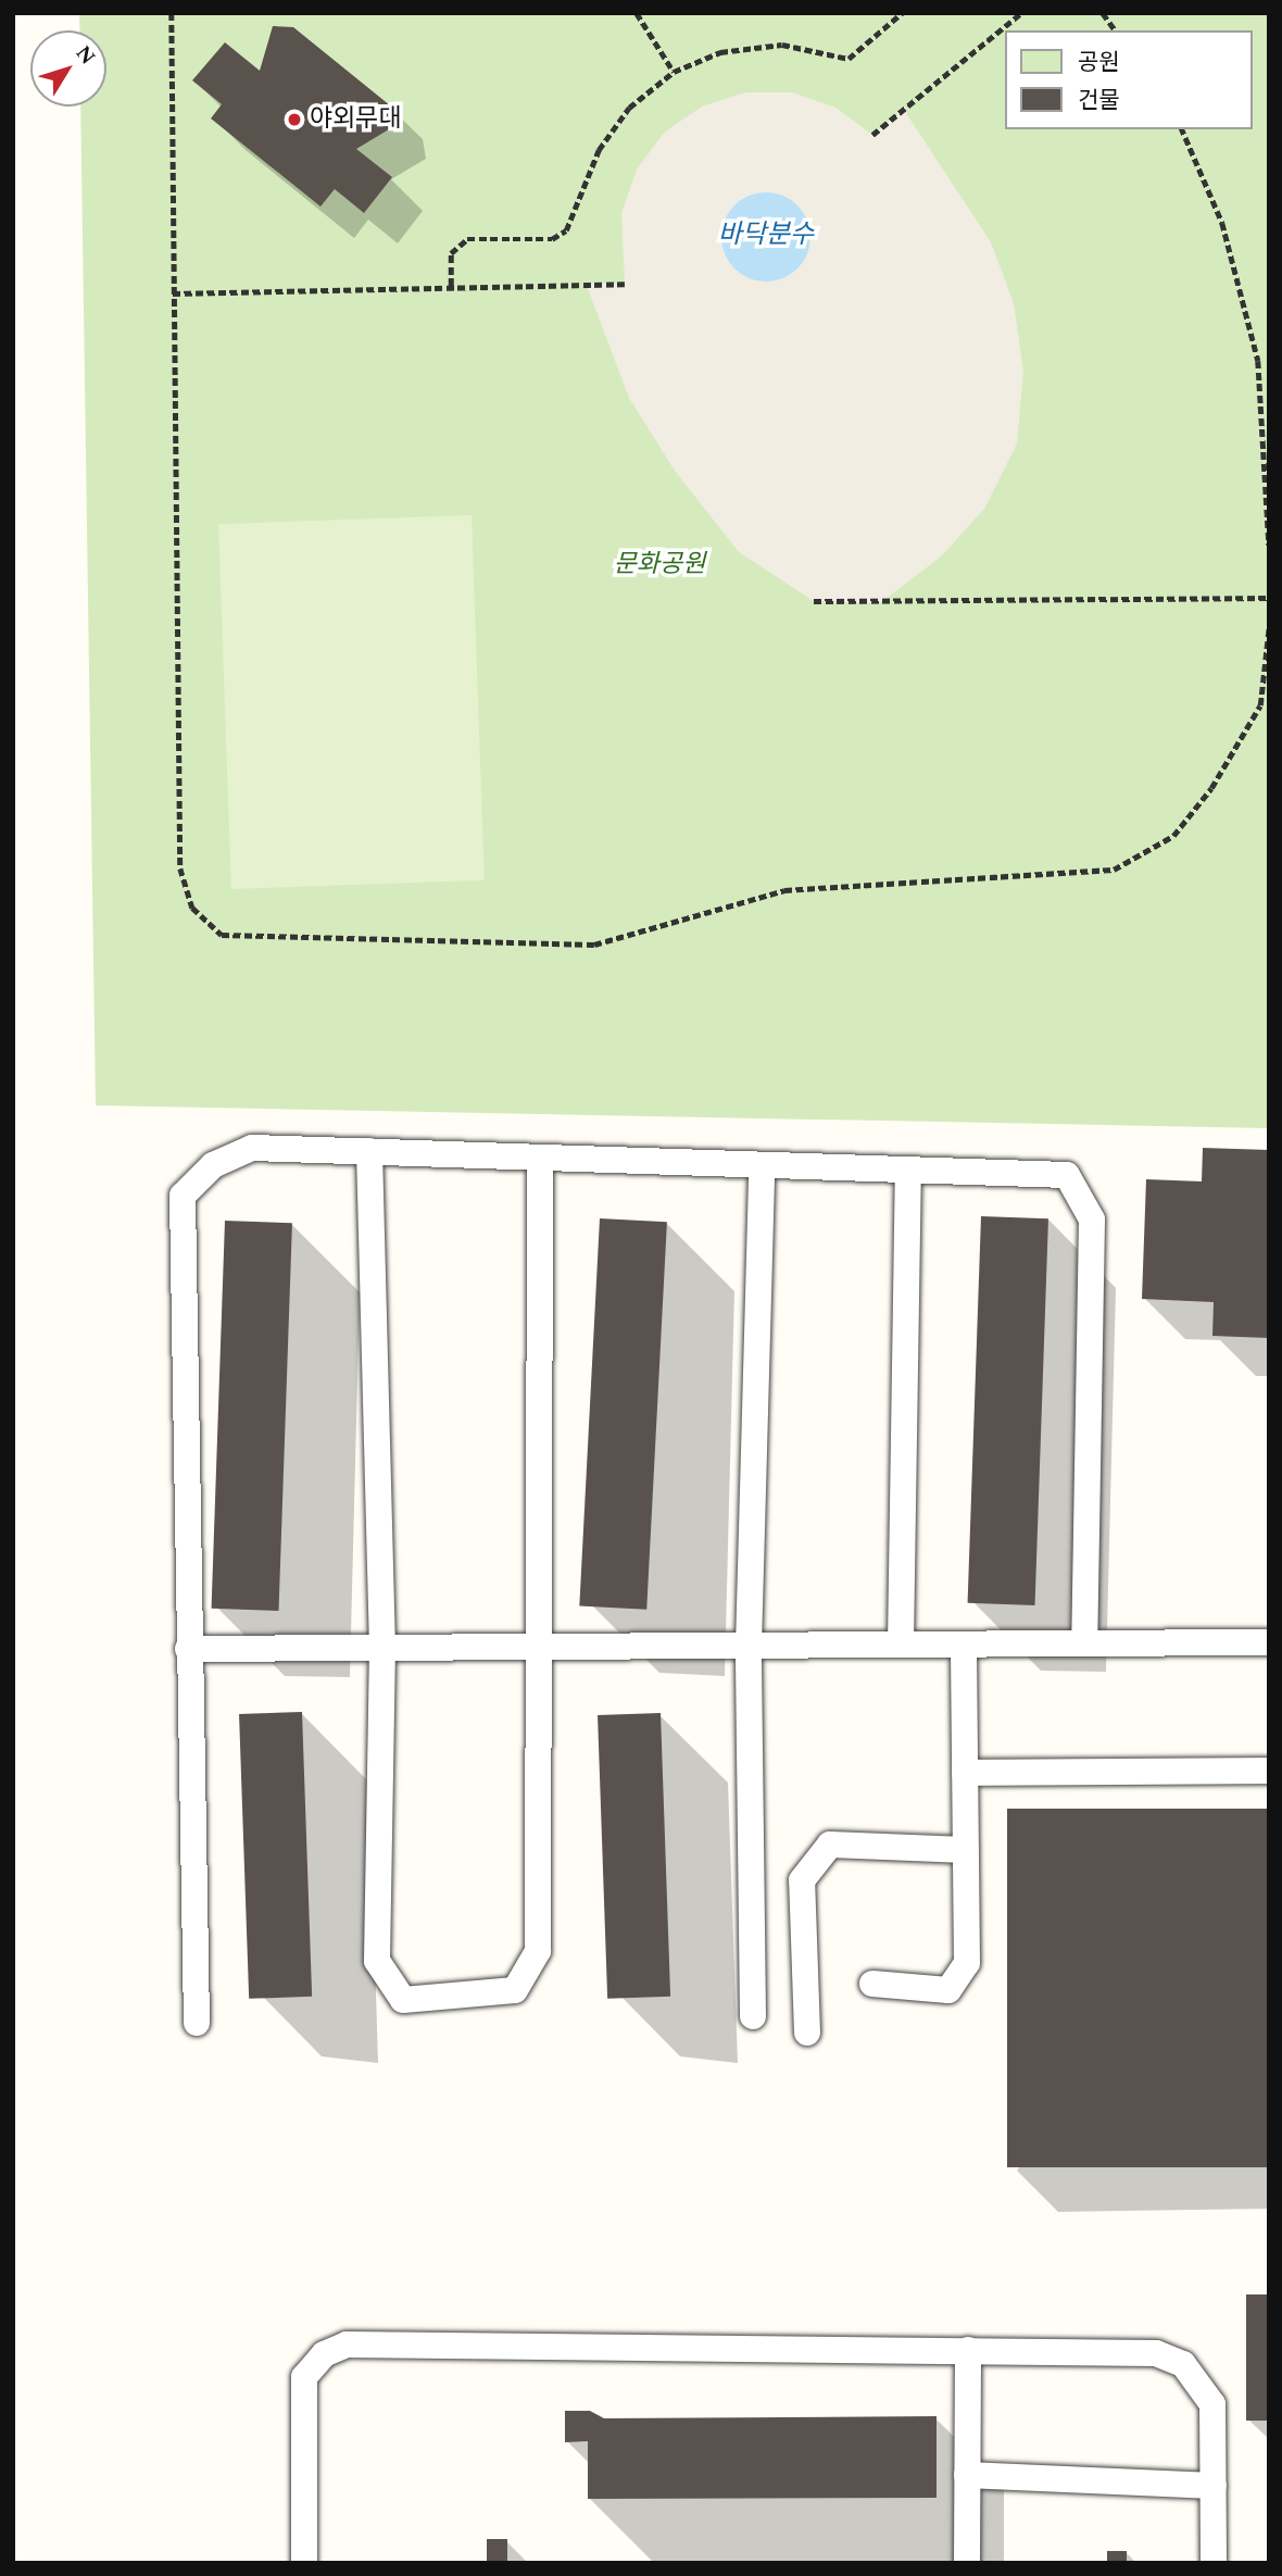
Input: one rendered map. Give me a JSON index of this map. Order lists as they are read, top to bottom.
{
  "water": ["바닥분수"],
  "parks": ["문화공원"],
  "places": ["야외무대"],
  "legend": ["공원", "건물"],
  "north": "top right"
}
